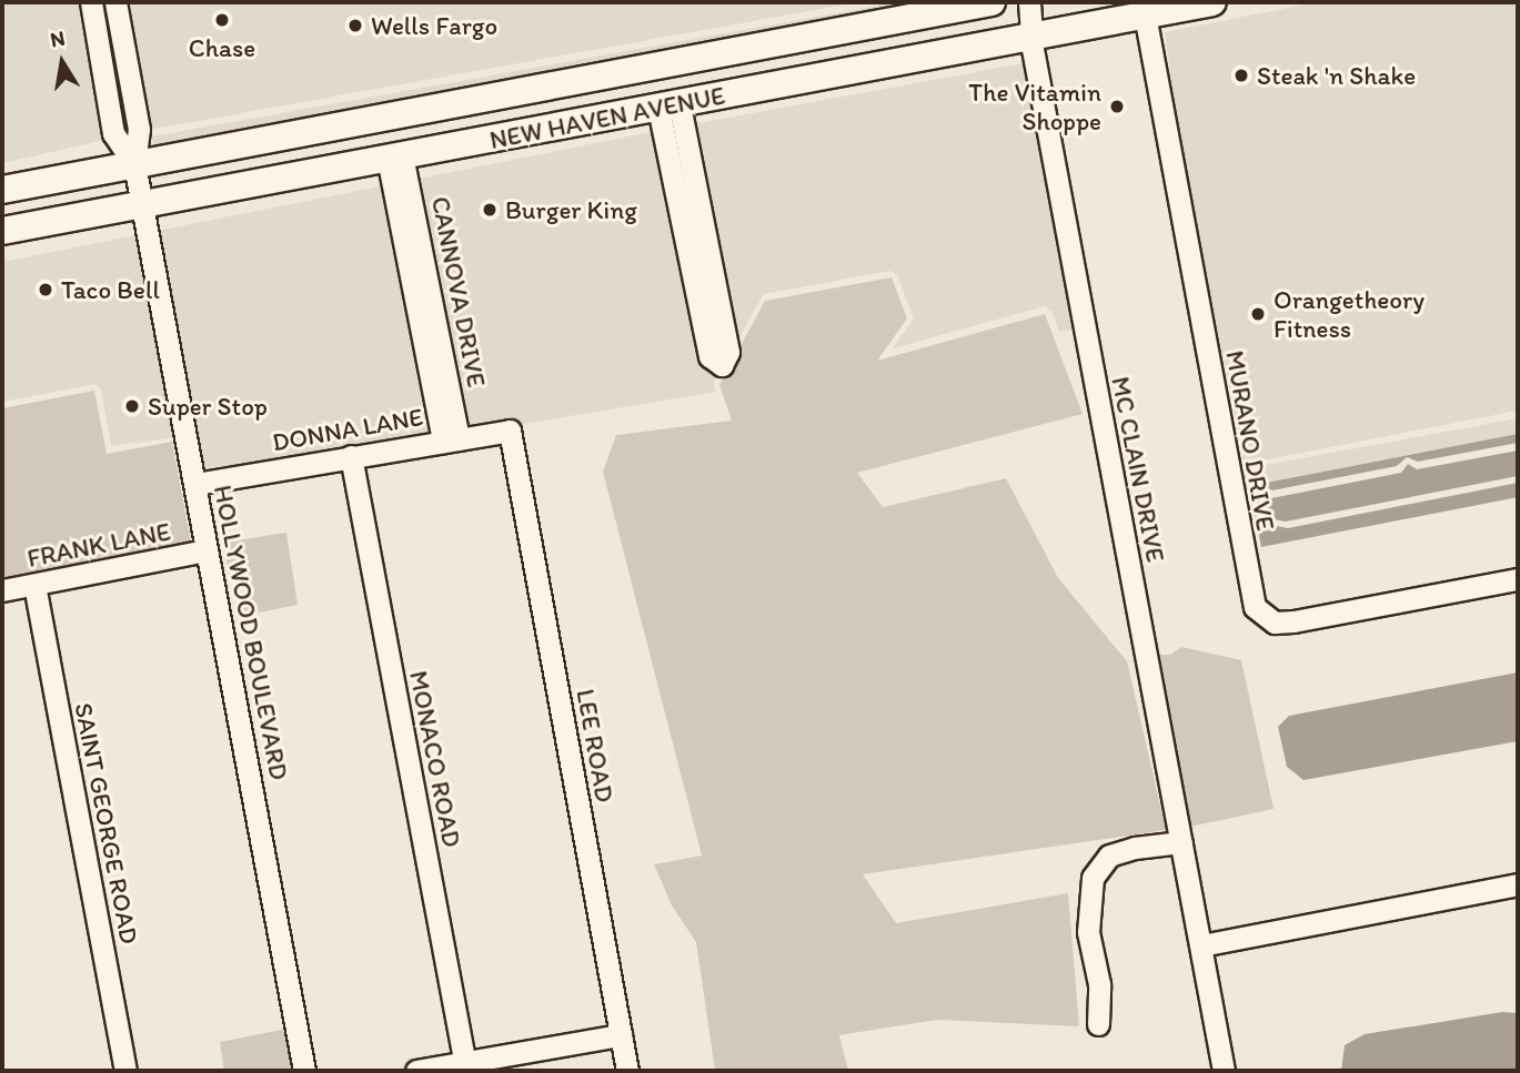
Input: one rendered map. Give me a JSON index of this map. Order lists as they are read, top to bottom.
{
  "streets": {
    "main road": ["NEW HAVEN AVENUE"],
    "street": [
      "CANNOVA DRIVE",
      "DONNA LANE",
      "MURANO DRIVE",
      "MC CLAIN DRIVE",
      "FRANK LANE",
      "HOLLYWOOD BOULEVARD",
      "LEE ROAD",
      "MONACO ROAD",
      "SAINT GEORGE ROAD"
    ]
  },
  "crossings": [
    ["NEW HAVEN AVENUE", "CANNOVA DRIVE"],
    ["NEW HAVEN AVENUE", "MURANO DRIVE"],
    ["NEW HAVEN AVENUE", "MC CLAIN DRIVE"],
    ["NEW HAVEN AVENUE", "HOLLYWOOD BOULEVARD"],
    ["CANNOVA DRIVE", "DONNA LANE"],
    ["DONNA LANE", "HOLLYWOOD BOULEVARD"],
    ["DONNA LANE", "LEE ROAD"],
    ["DONNA LANE", "MONACO ROAD"],
    ["FRANK LANE", "HOLLYWOOD BOULEVARD"],
    ["FRANK LANE", "SAINT GEORGE ROAD"]
  ],
  "places": [
    "Chase",
    "Wells Fargo",
    "Steak 'n Shake",
    "The Vitamin Shoppe",
    "Burger King",
    "Taco Bell",
    "Orangetheory Fitness",
    "Super Stop"
  ],
  "north": "top"
}
